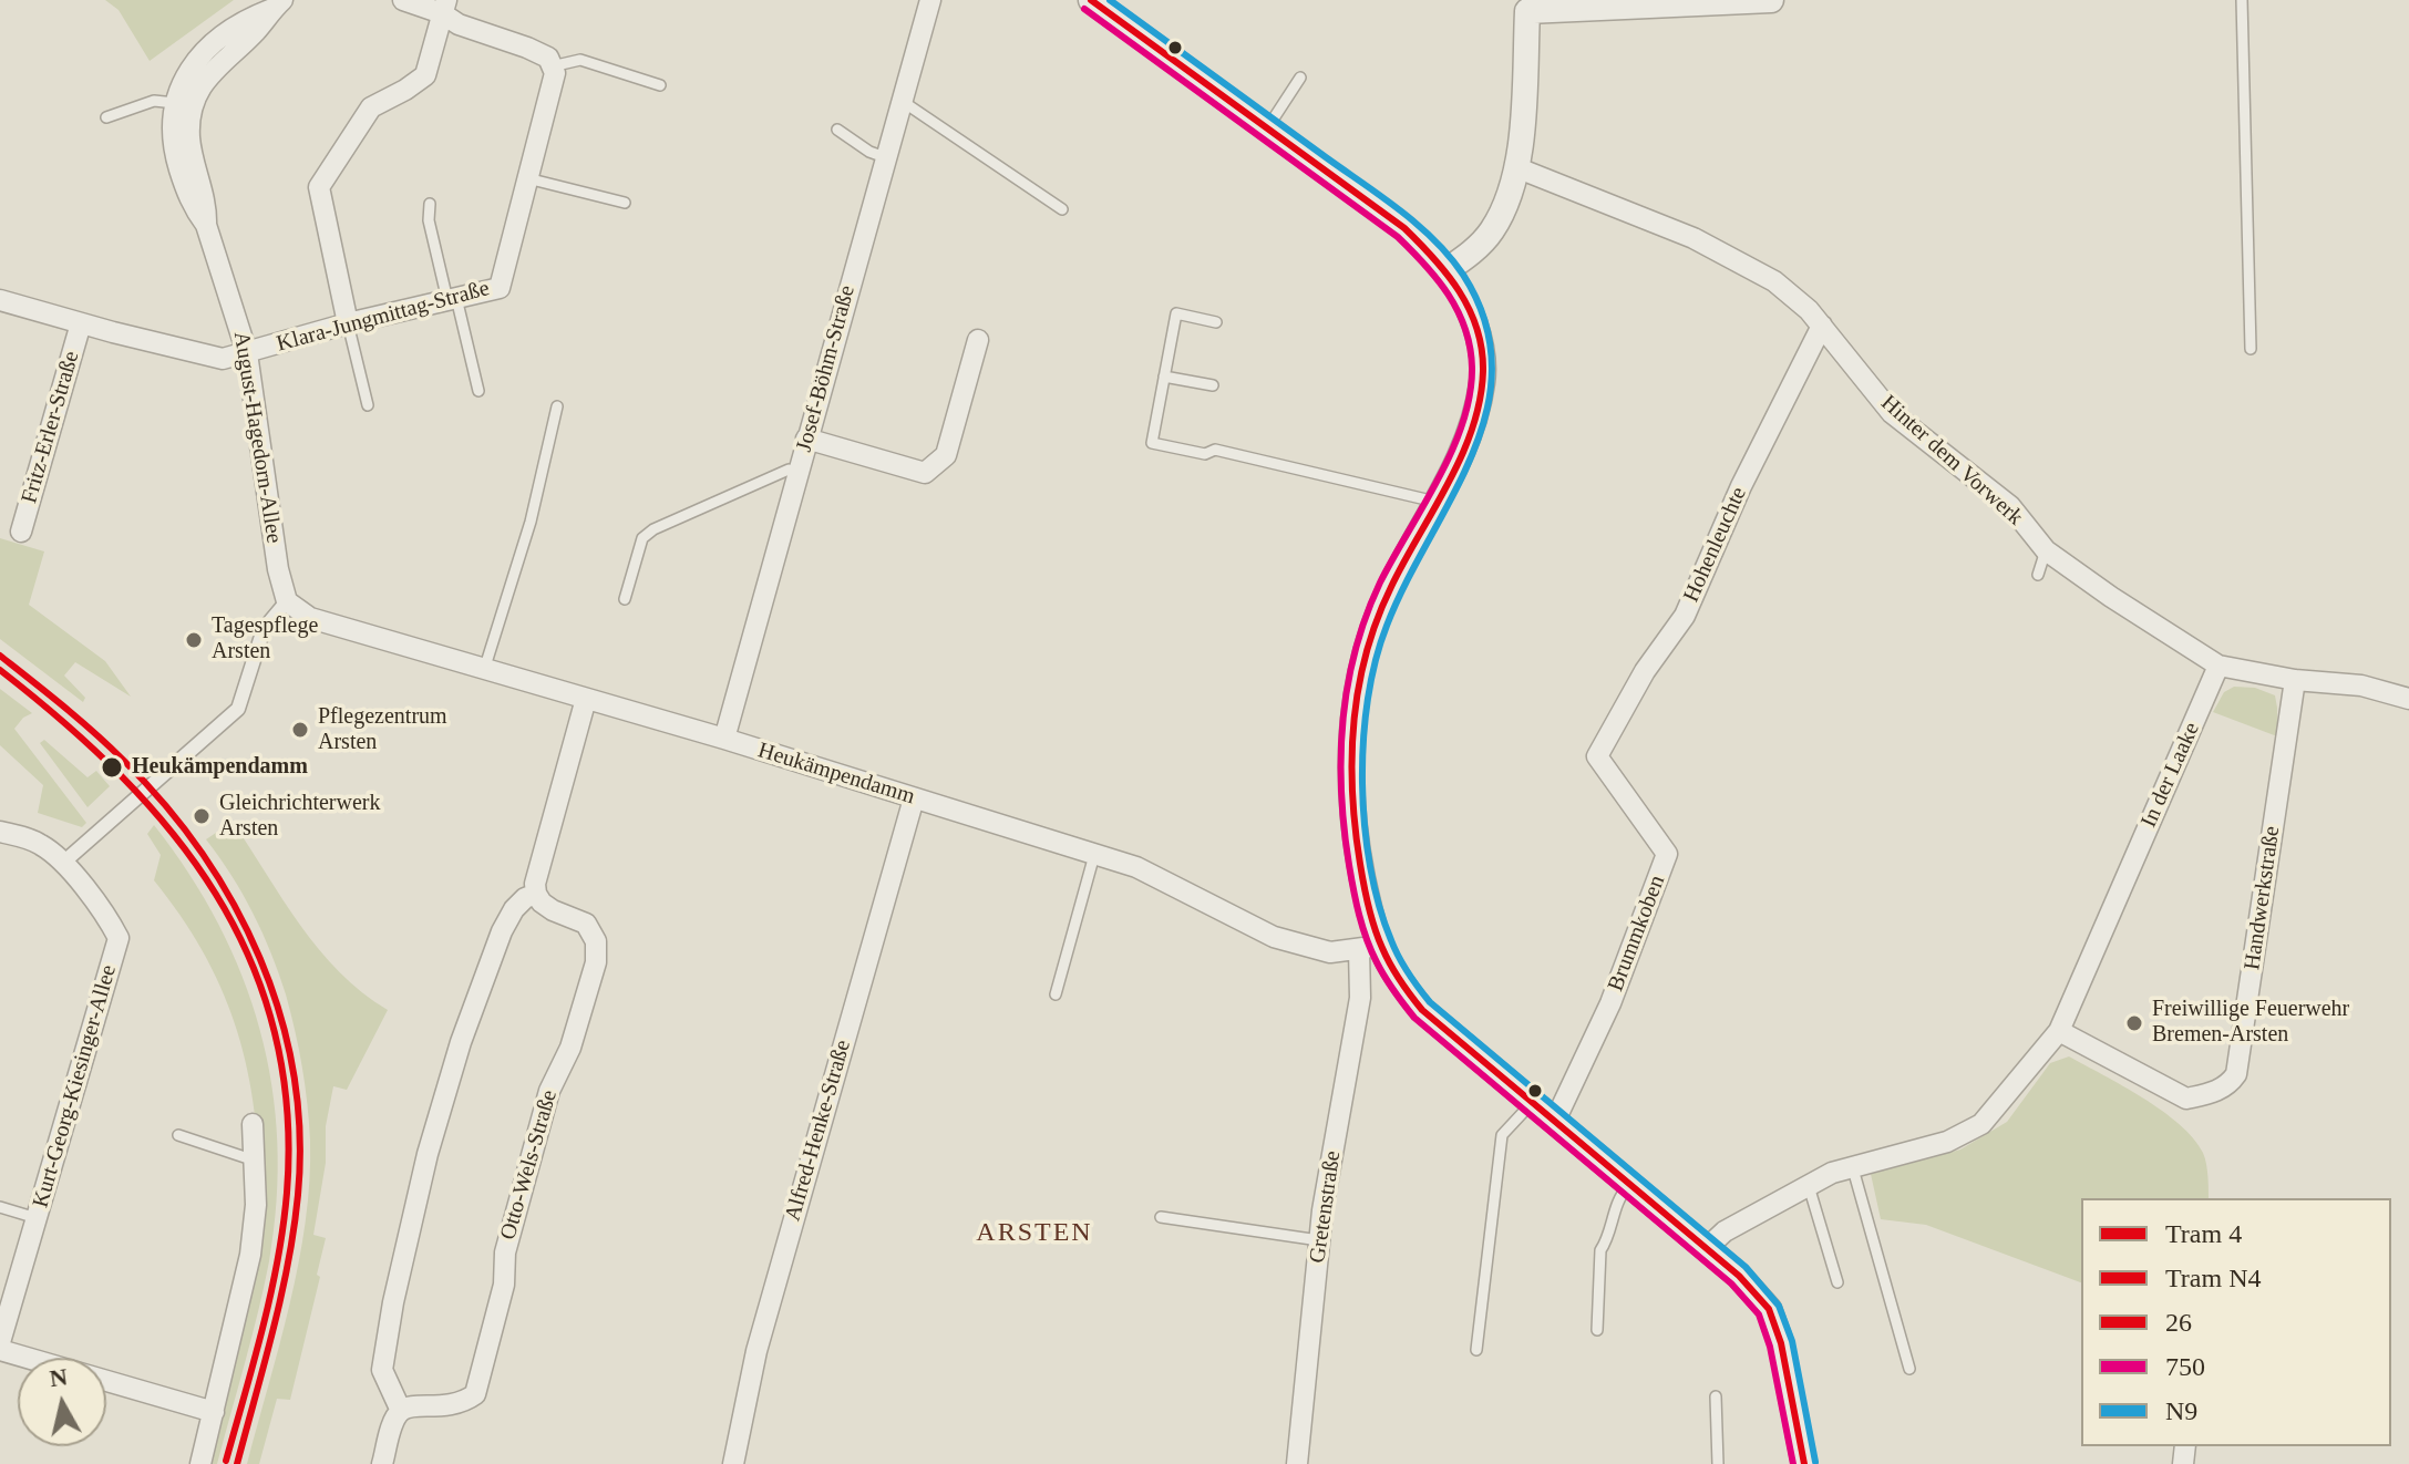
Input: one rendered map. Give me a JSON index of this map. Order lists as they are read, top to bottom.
{
  "streets": {
    "street": [
      "Klara-Jungmittag-Straße",
      "Josef-Böhm-Straße",
      "Fritz-Erler-Straße",
      "August-Hagedorn-Allee",
      "Hinter dem Vorwerk",
      "Hohenleuchte",
      "Heukämpendamm",
      "In der Laake",
      "Handwerkstraße",
      "Brummkoben",
      "Kurt-Georg-Kiesinger-Allee",
      "Alfred-Henke-Straße",
      "Otto-Wels-Straße",
      "Gretenstraße"
    ]
  },
  "crossings": [
    ["Klara-Jungmittag-Straße", "Fritz-Erler-Straße"],
    ["Klara-Jungmittag-Straße", "August-Hagedorn-Allee"],
    ["Josef-Böhm-Straße", "Heukämpendamm"],
    ["Fritz-Erler-Straße", "August-Hagedorn-Allee"],
    ["August-Hagedorn-Allee", "Heukämpendamm"],
    ["Hinter dem Vorwerk", "Hohenleuchte"],
    ["Hinter dem Vorwerk", "In der Laake"],
    ["Hinter dem Vorwerk", "Handwerkstraße"],
    ["Hohenleuchte", "Brummkoben"],
    ["Heukämpendamm", "Alfred-Henke-Straße"],
    ["Heukämpendamm", "Gretenstraße"],
    ["In der Laake", "Handwerkstraße"]
  ],
  "districts": ["ARSTEN"],
  "places": [
    "Tagespflege Arsten",
    "Pflegezentrum Arsten",
    "Heukämpendamm",
    "Gleichrichterwerk Arsten",
    "Freiwillige Feuerwehr Bremen-Arsten"
  ],
  "lines": [
    "transit line 26",
    "transit line N9",
    "transit line 750",
    "tram line 4",
    "tram line N4"
  ],
  "legend": [
    "Tram 4",
    "Tram N4",
    "26",
    "750",
    "N9"
  ],
  "north": "top"
}
